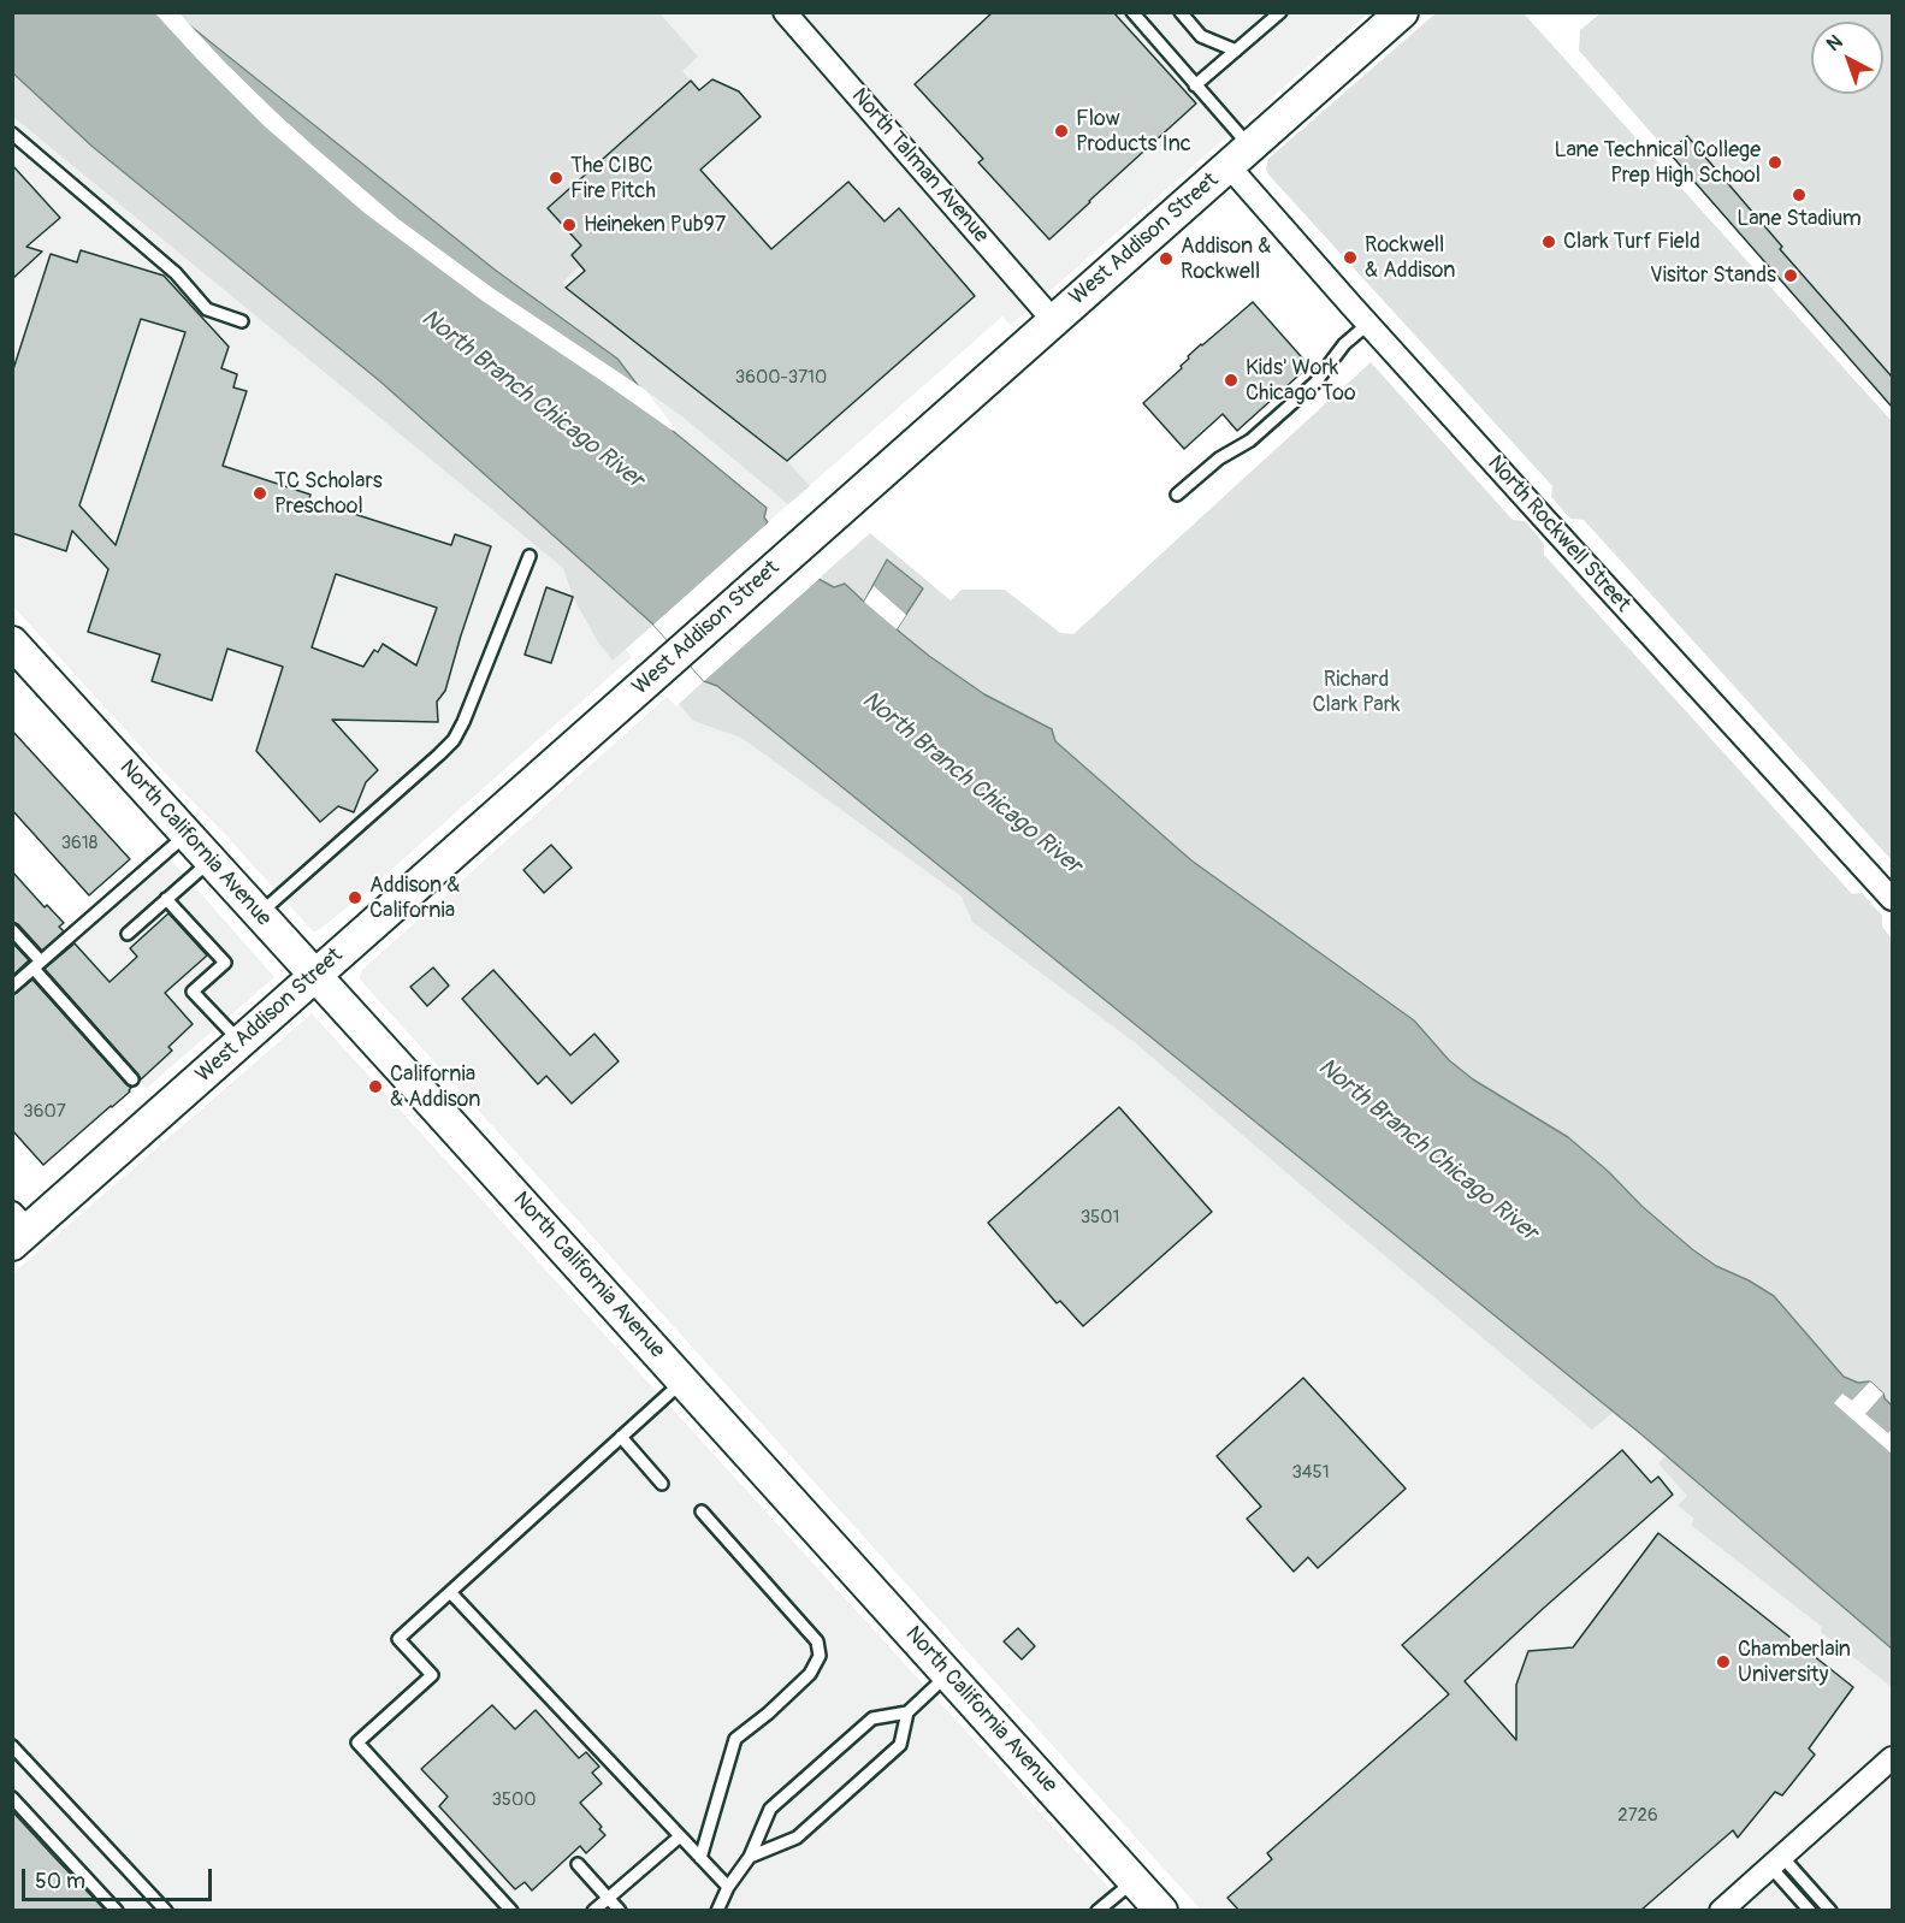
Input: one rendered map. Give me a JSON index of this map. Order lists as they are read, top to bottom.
{
  "streets": {
    "main road": ["West Addison Street", "North California Avenue"],
    "street": ["North Talman Avenue", "North Rockwell Street"]
  },
  "crossings": [
    ["North Talman Avenue", "West Addison Street"],
    ["West Addison Street", "North Rockwell Street"],
    ["West Addison Street", "North California Avenue"]
  ],
  "water": ["North Branch Chicago River"],
  "parks": ["Richard Clark Park"],
  "places": [
    "Flow Products Inc",
    "Lane Technical College Prep High School",
    "The CIBC Fire Pitch",
    "Lane Stadium",
    "Heineken Pub97",
    "Clark Turf Field",
    "Rockwell & Addison",
    "Addison & Rockwell",
    "Visitor Stands",
    "Kids' Work Chicago Too",
    "TC Scholars Preschool",
    "Addison & California",
    "California & Addison",
    "Chamberlain University"
  ],
  "house_numbers": [
    "3600-3710",
    "3618",
    "3607",
    "3501",
    "3451",
    "3500",
    "2726"
  ],
  "scale_bar": "50 m",
  "north": "top left"
}
